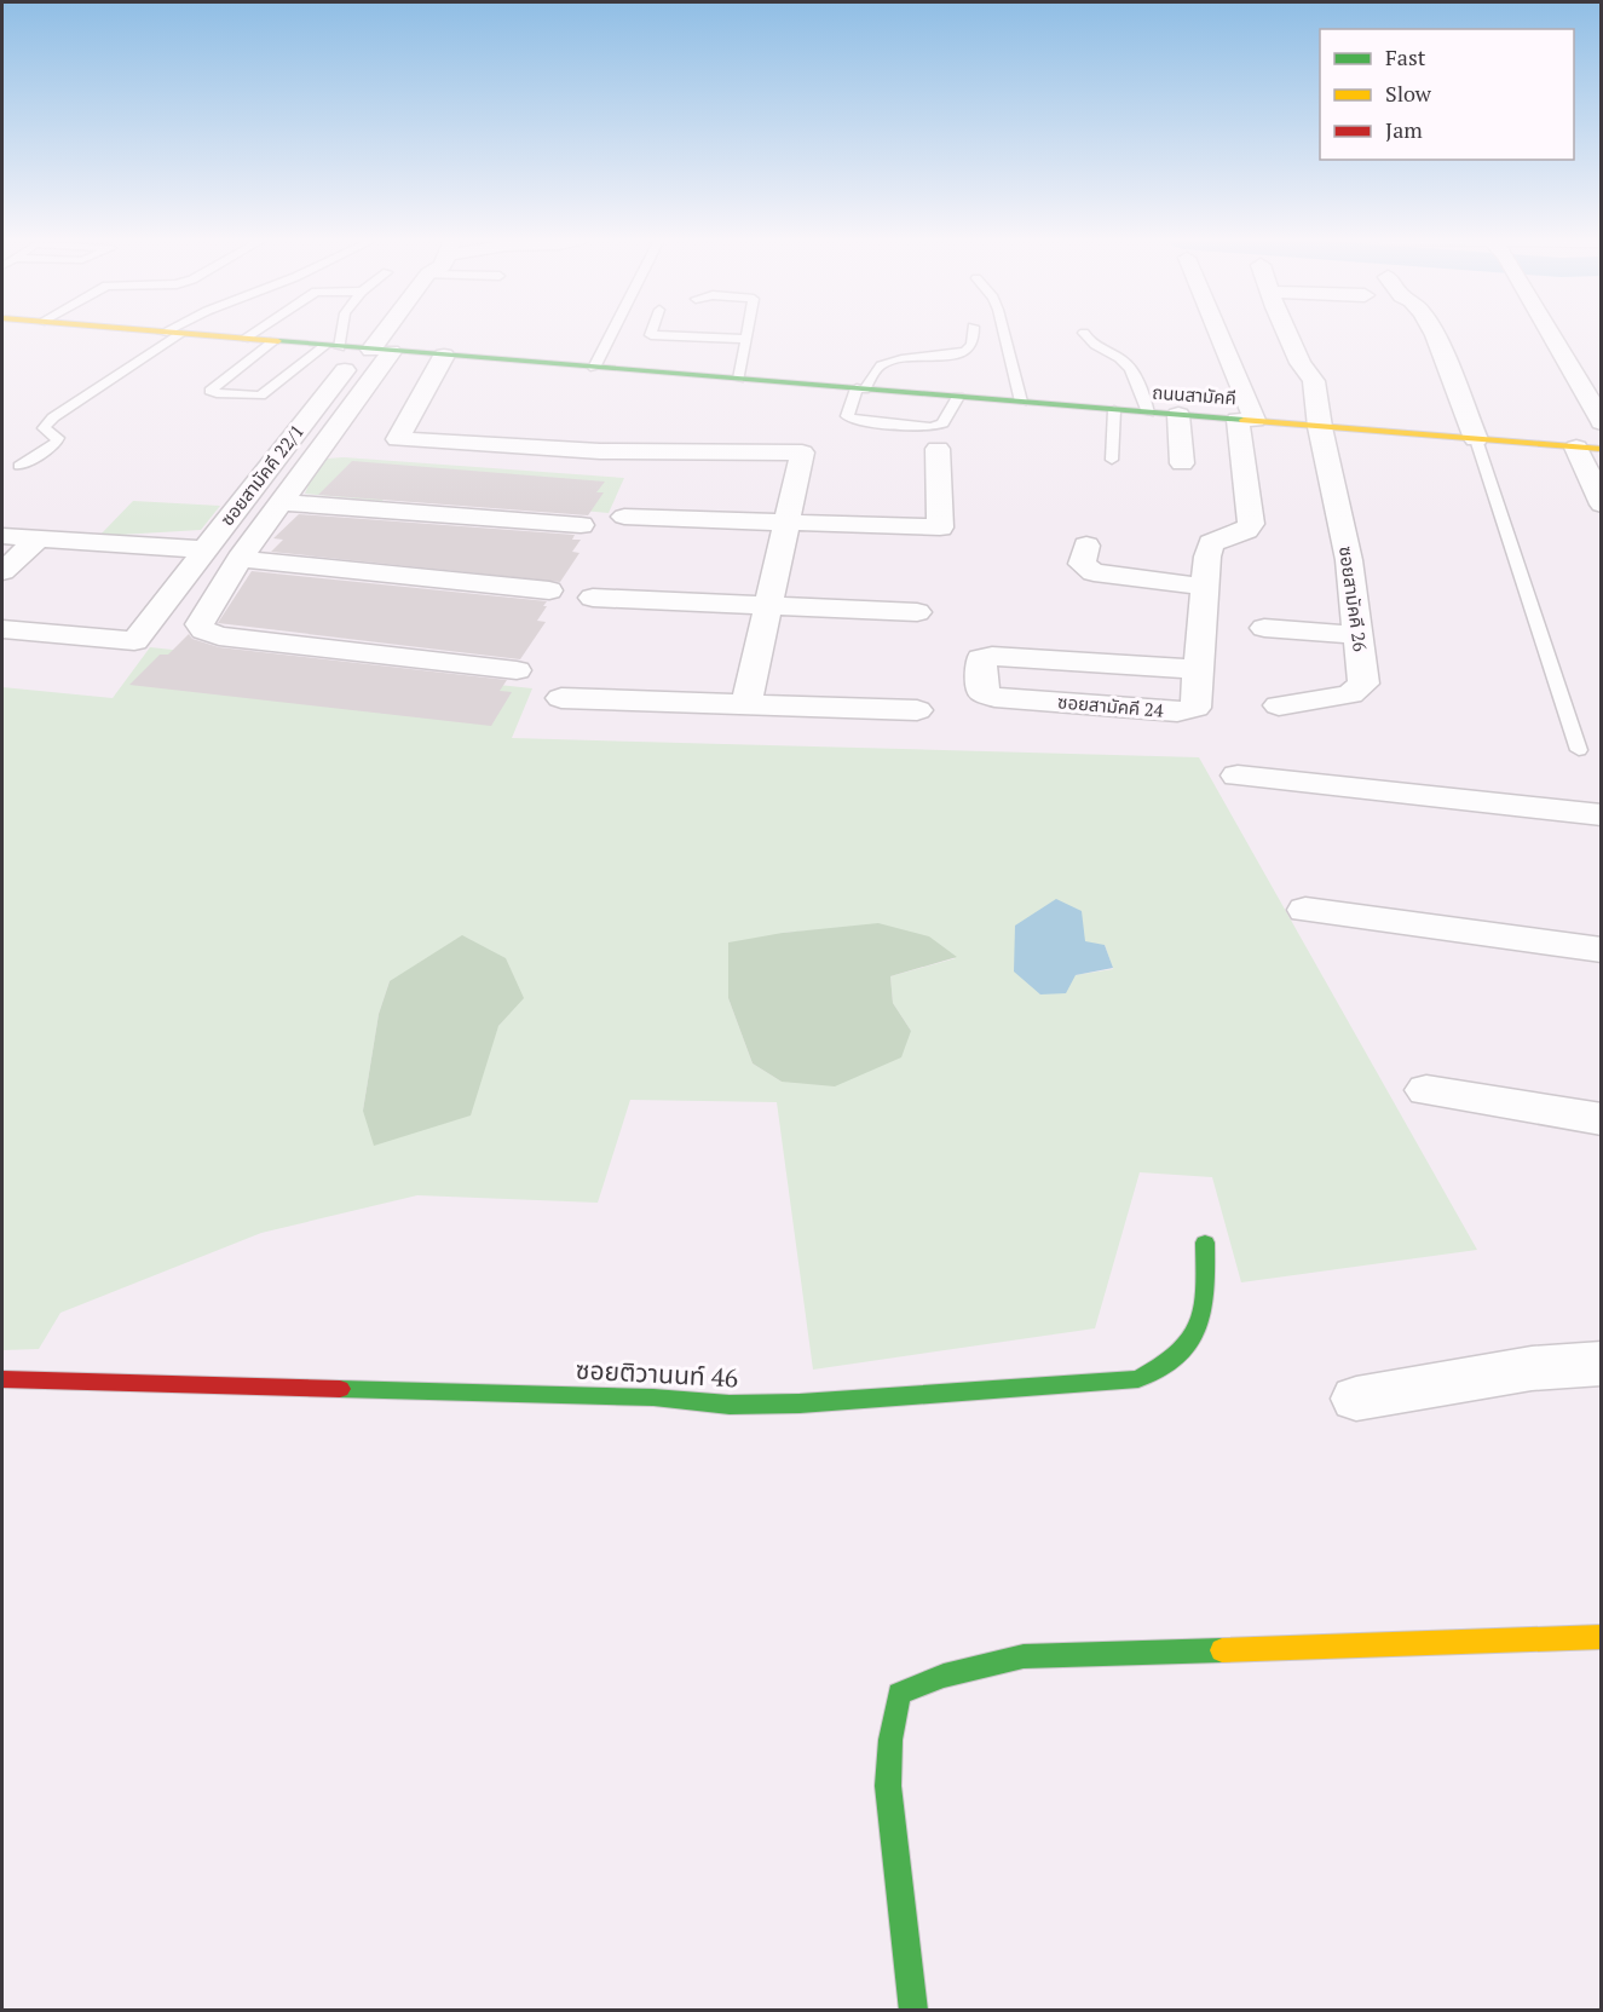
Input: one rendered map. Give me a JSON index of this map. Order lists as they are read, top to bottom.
{
  "streets": {
    "main road": ["ถนนสามัคคี", "ซอยติวานนท์ 46"],
    "street": ["ซอยสามัคคี 22/1", "ซอยสามัคคี 26", "ซอยสามัคคี 24"]
  },
  "crossings": [
    ["ถนนสามัคคี", "ซอยสามัคคี 22/1"],
    ["ถนนสามัคคี", "ซอยสามัคคี 26"],
    ["ถนนสามัคคี", "ซอยสามัคคี 24"]
  ],
  "legend": ["Fast", "Slow", "Jam"]
}
